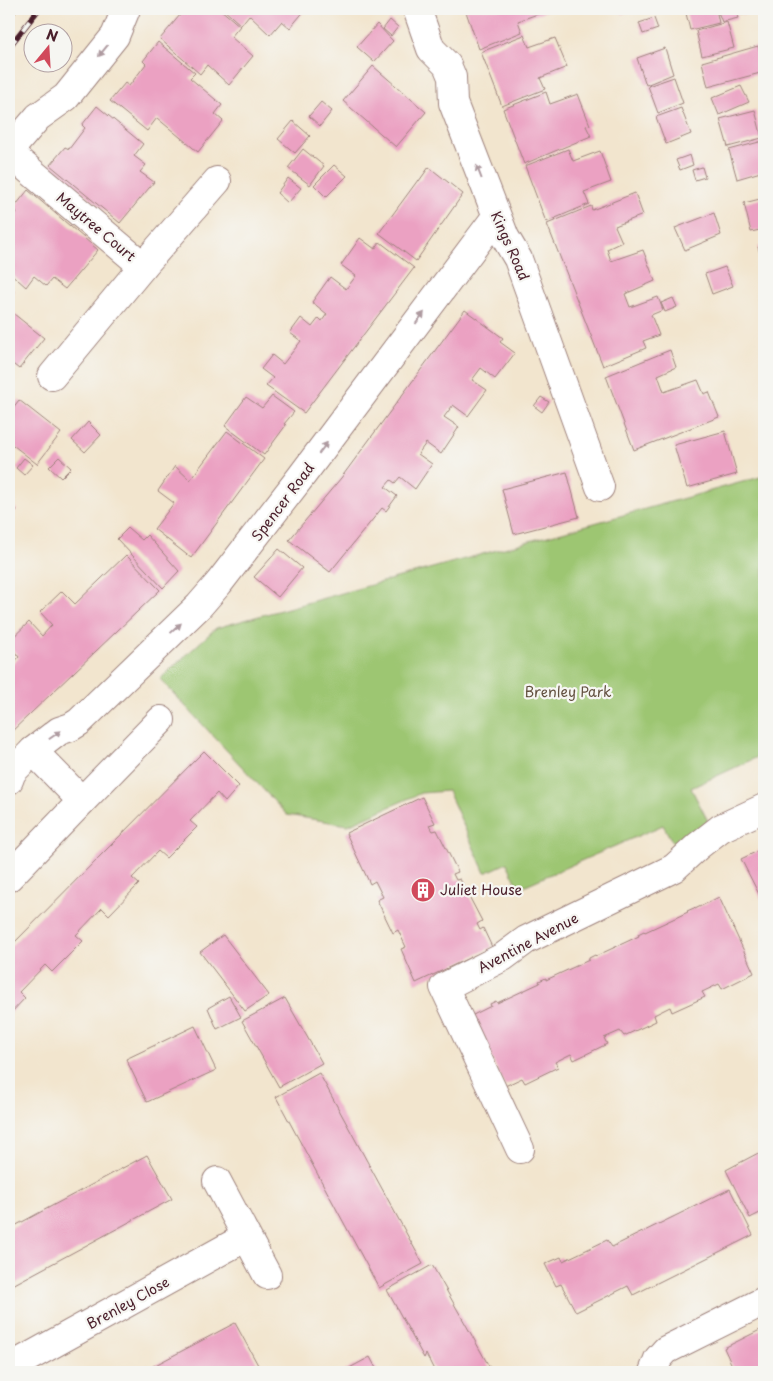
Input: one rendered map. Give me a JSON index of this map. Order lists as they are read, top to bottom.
{
  "streets": {
    "street": [
      "Maytree Court",
      "Kings Road",
      "Spencer Road",
      "Aventine Avenue",
      "Brenley Close"
    ]
  },
  "crossings": [
    ["Kings Road", "Spencer Road"]
  ],
  "one_way": ["Kings Road", "Spencer Road"],
  "parks": ["Brenley Park"],
  "places": {
    "building": ["Juliet House"]
  },
  "north": "top"
}
